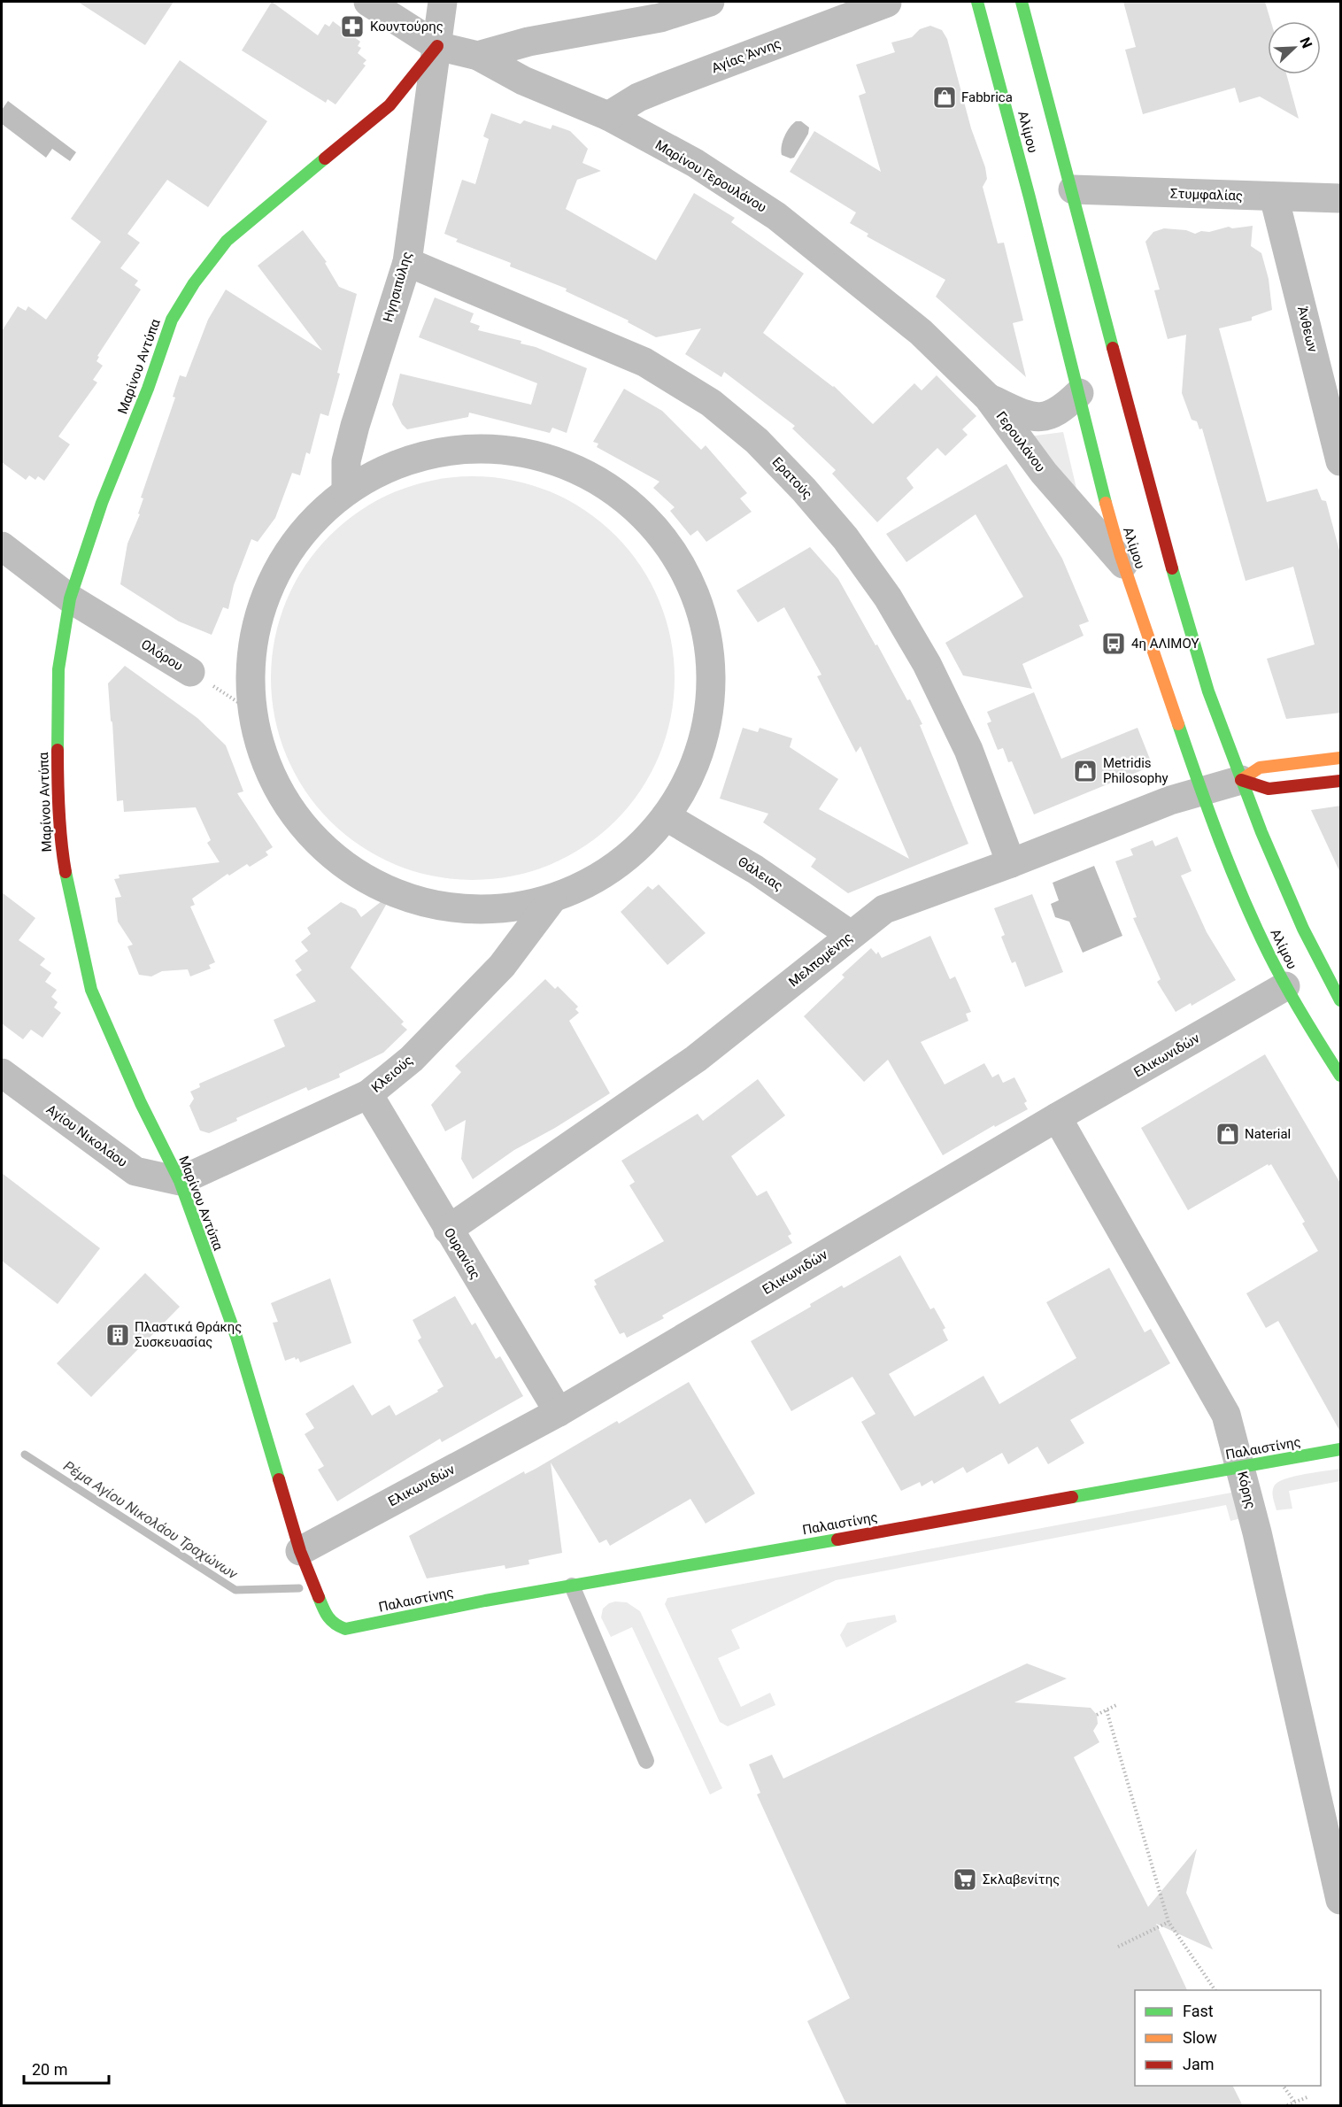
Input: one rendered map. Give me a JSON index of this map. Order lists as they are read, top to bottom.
{
  "streets": {
    "street": [
      "Αγίας Άννης",
      "Αλίμου",
      "Μαρίνου Γερουλάνου",
      "Στυμφαλίας",
      "Ηγησιπύλης",
      "Άνθεων",
      "Μαρίνου Αντύπα",
      "Γερουλάνου",
      "Ερατούς",
      "Ολόρου",
      "Θάλειας",
      "Μελπομένης",
      "Ελικωνιδών",
      "Κλειούς",
      "Αγίου Νικολάου",
      "Ουρανίας",
      "Παλαιστίνης",
      "Κόρης"
    ]
  },
  "crossings": [
    ["Αγίας Άννης", "Μαρίνου Γερουλάνου"],
    ["Αλίμου", "Στυμφαλίας"],
    ["Αλίμου", "Γερουλάνου"],
    ["Αλίμου", "Μελπομένης"],
    ["Αλίμου", "Ελικωνιδών"],
    ["Μαρίνου Γερουλάνου", "Ηγησιπύλης"],
    ["Μαρίνου Γερουλάνου", "Μαρίνου Αντύπα"],
    ["Μαρίνου Γερουλάνου", "Γερουλάνου"],
    ["Στυμφαλίας", "Άνθεων"],
    ["Ηγησιπύλης", "Μαρίνου Αντύπα"],
    ["Ηγησιπύλης", "Ερατούς"],
    ["Μαρίνου Αντύπα", "Ολόρου"],
    ["Μαρίνου Αντύπα", "Ελικωνιδών"],
    ["Μαρίνου Αντύπα", "Κλειούς"],
    ["Μαρίνου Αντύπα", "Αγίου Νικολάου"],
    ["Μαρίνου Αντύπα", "Παλαιστίνης"],
    ["Ερατούς", "Μελπομένης"],
    ["Θάλειας", "Μελπομένης"],
    ["Μελπομένης", "Ουρανίας"],
    ["Ελικωνιδών", "Ουρανίας"],
    ["Ελικωνιδών", "Κόρης"],
    ["Κλειούς", "Αγίου Νικολάου"],
    ["Κλειούς", "Ουρανίας"],
    ["Παλαιστίνης", "Κόρης"]
  ],
  "water": ["Ρέμα Αγίου Νικολάου Τραχώνων"],
  "places": {
    "pharmacy": ["Κουντούρης"],
    "shop": ["Fabbrica", "Metridis Philosophy", "Naterial"],
    "bus stop": ["4η ΑΛΙΜΟΥ"],
    "building": ["Πλαστικά Θράκης Συσκευασίας"],
    "supermarket": ["Σκλαβενίτης"]
  },
  "legend": ["Fast", "Slow", "Jam"],
  "scale_bar": "20 m",
  "north": "top right"
}
